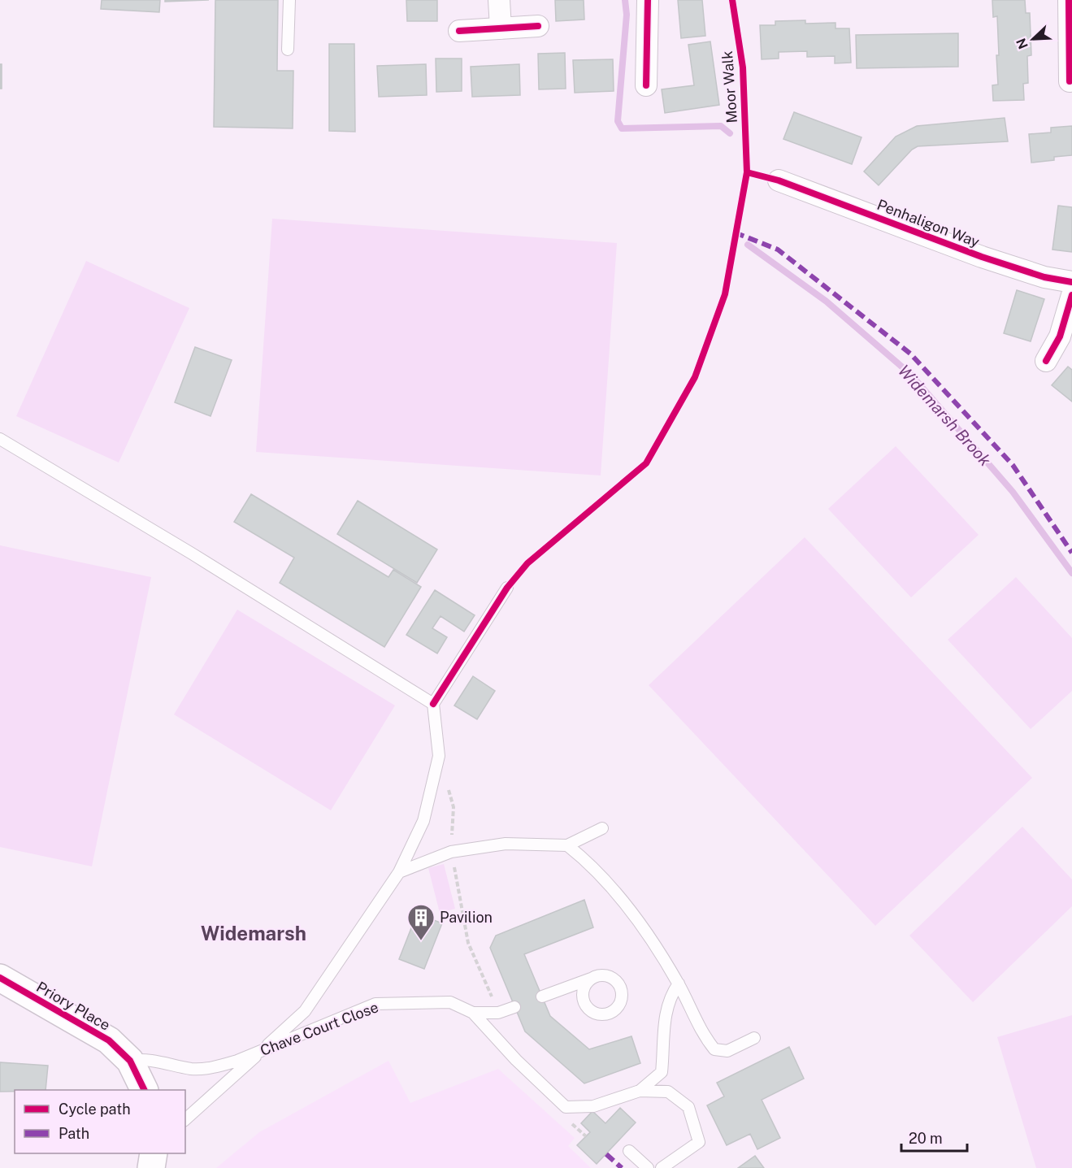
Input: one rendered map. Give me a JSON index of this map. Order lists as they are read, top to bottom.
{
  "streets": {
    "street": ["Penhaligon Way", "Priory Place"],
    "lane": ["Chave Court Close"],
    "cycle path": ["Moor Walk"]
  },
  "crossings": [
    ["Priory Place", "Chave Court Close"]
  ],
  "districts": ["Widemarsh"],
  "water": ["Widemarsh Brook"],
  "places": {
    "building": ["Pavilion"]
  },
  "legend": ["Cycle path", "Path"],
  "scale_bar": "20 m",
  "north": "bottom left"
}
